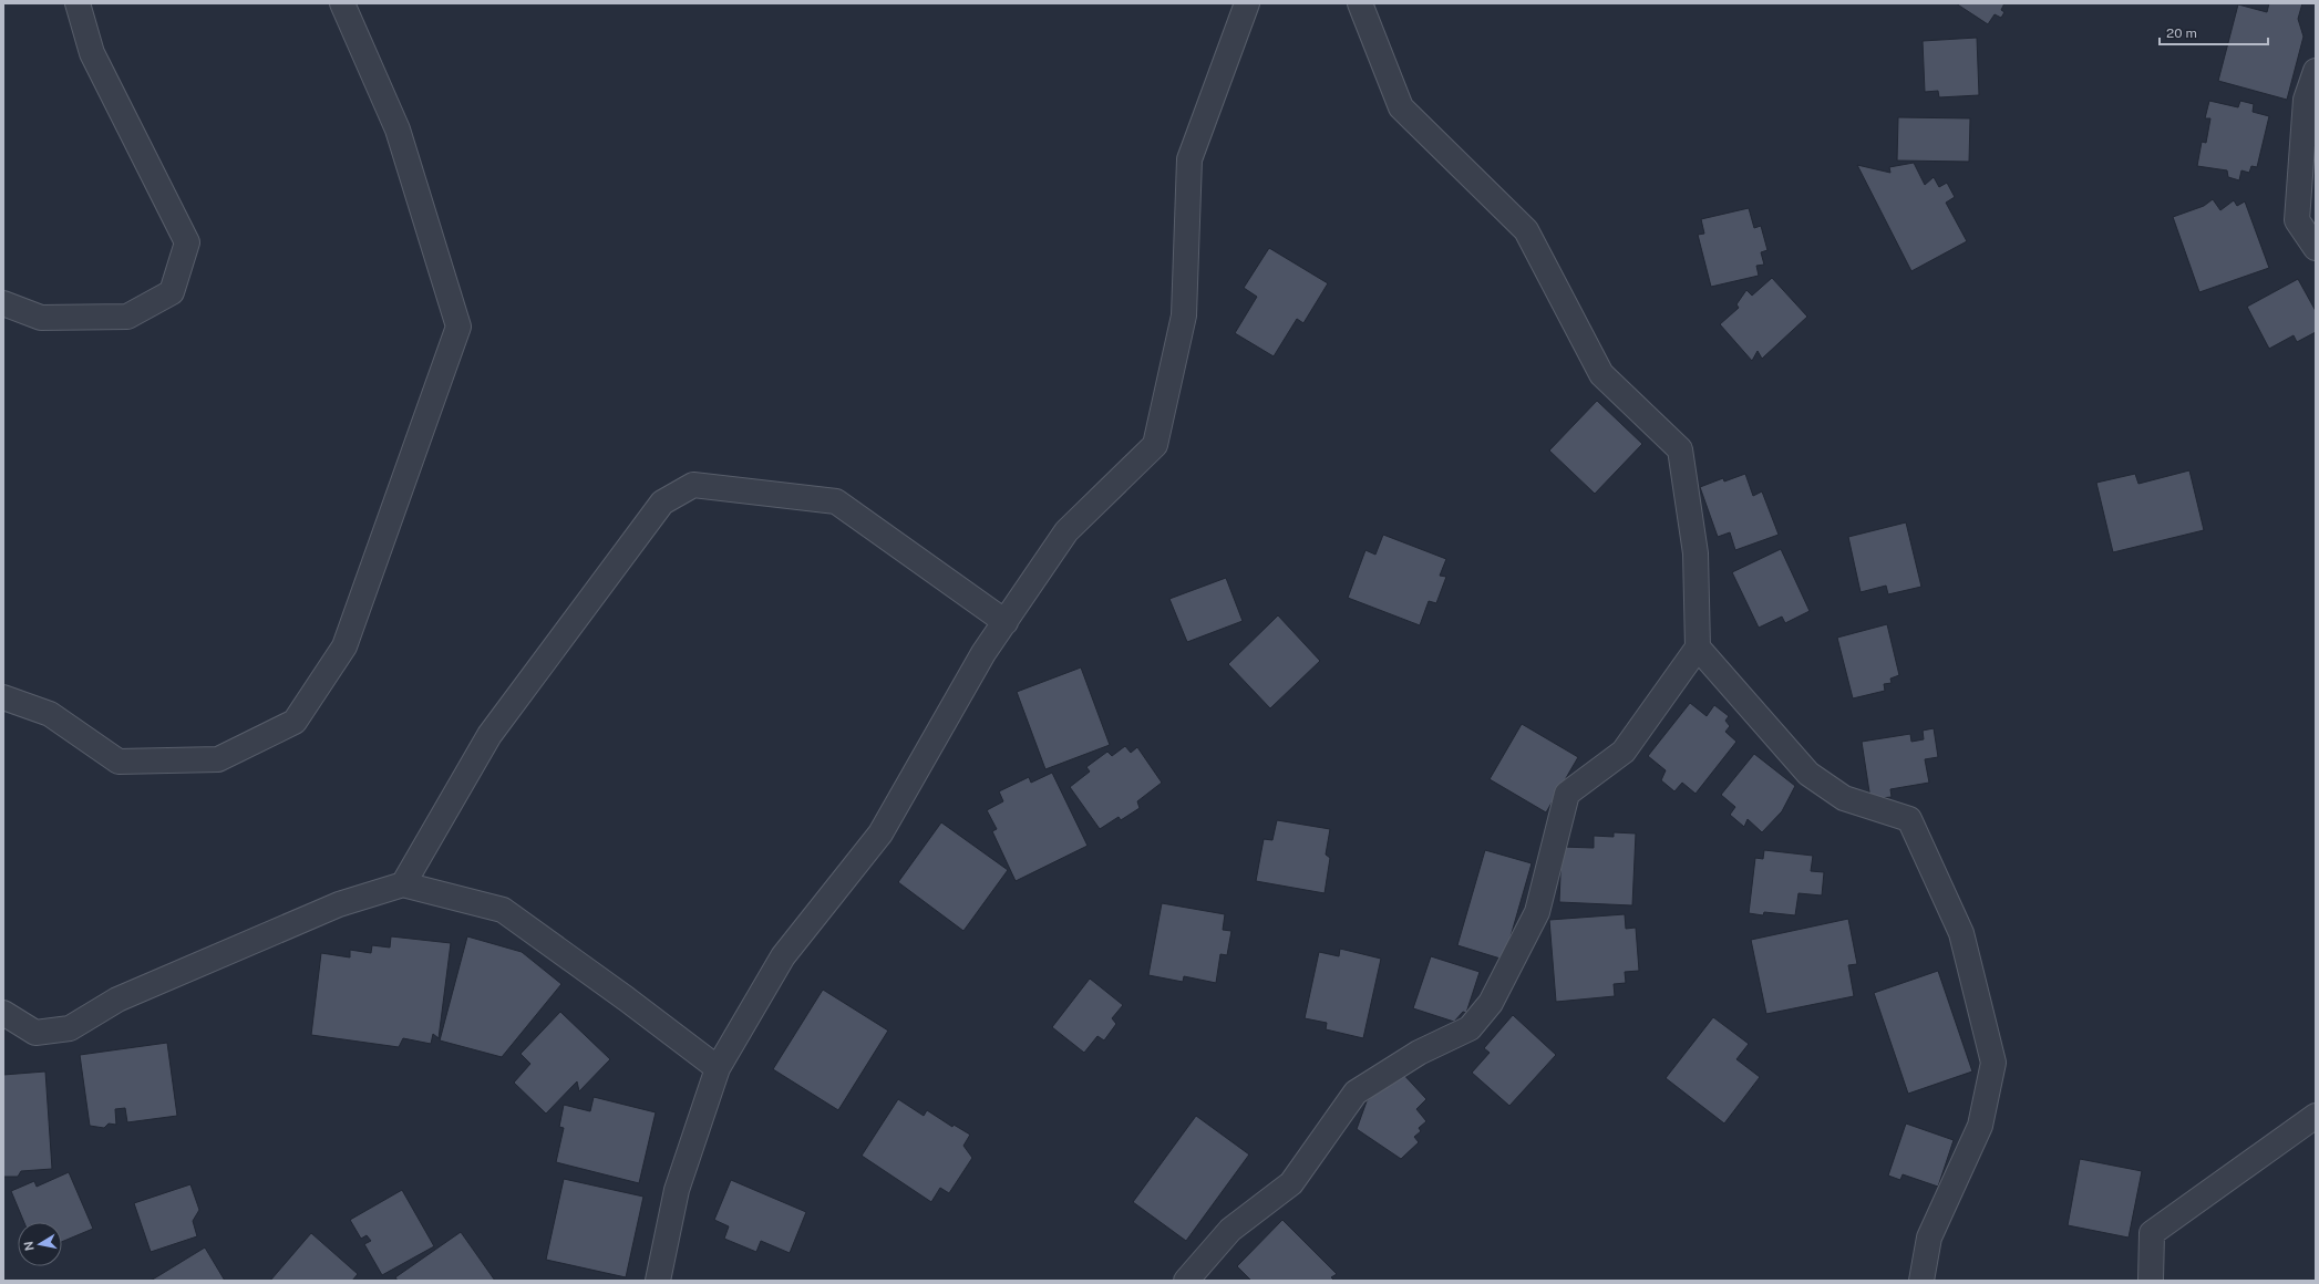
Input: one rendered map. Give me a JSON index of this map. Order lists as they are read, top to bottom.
{
  "scale_bar": "20 m",
  "north": "left"
}
